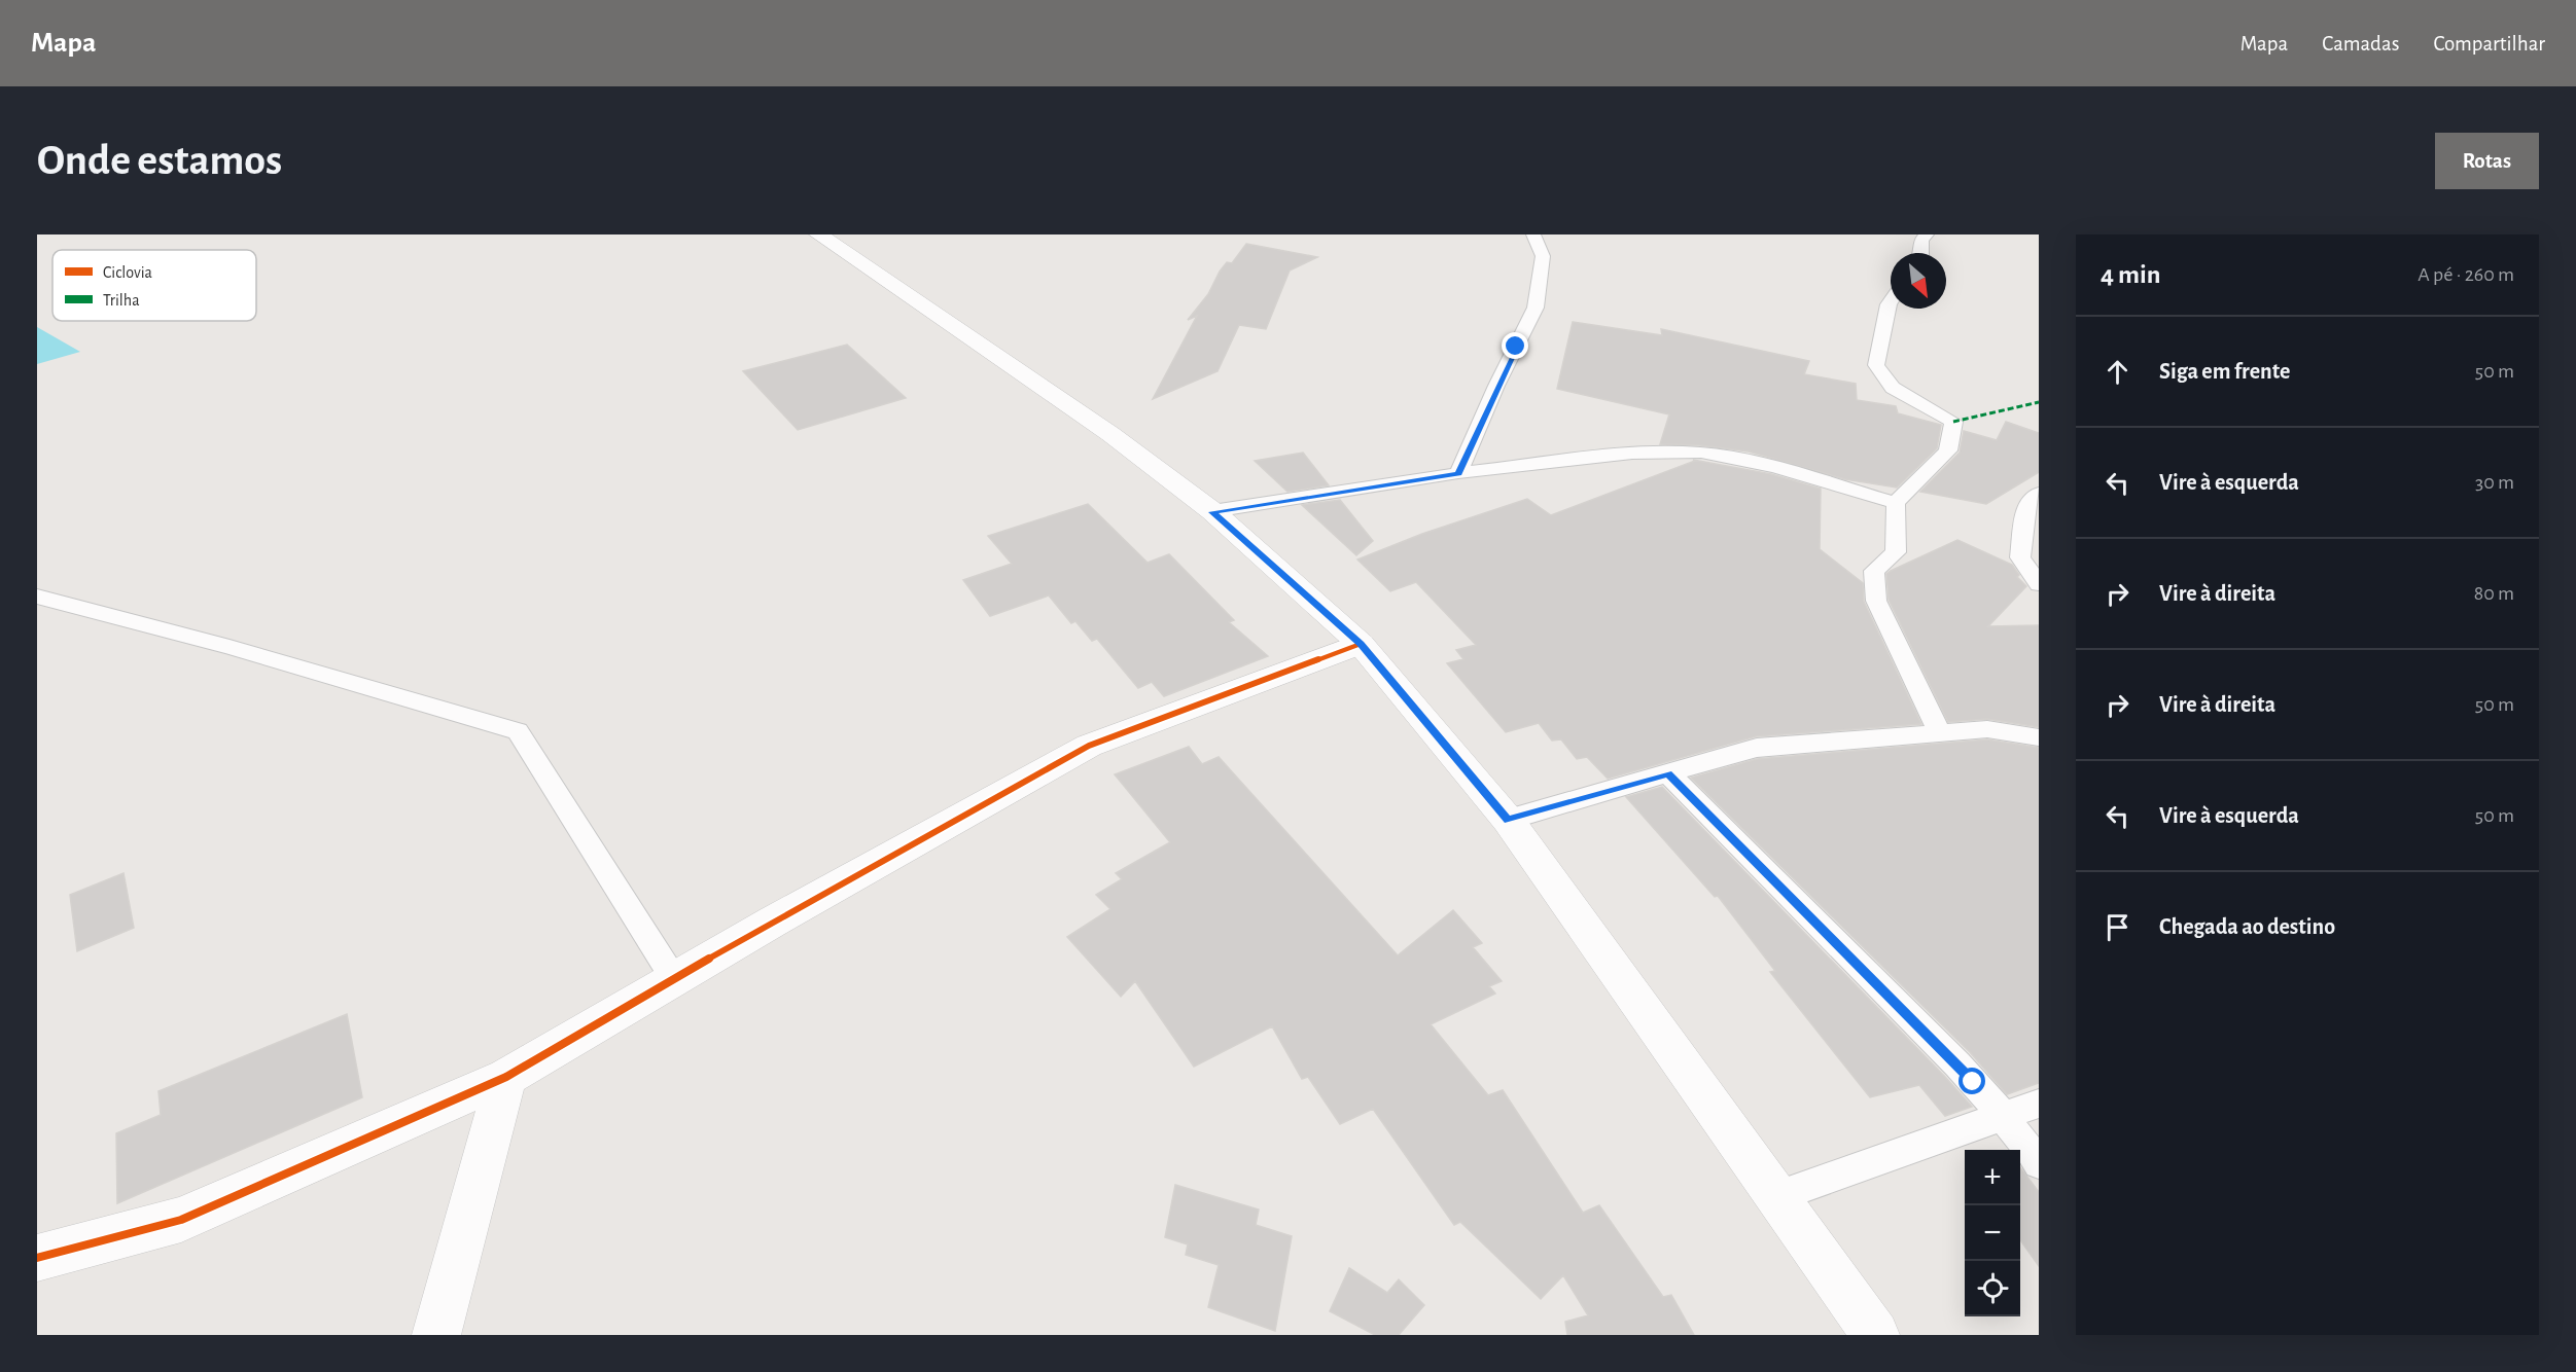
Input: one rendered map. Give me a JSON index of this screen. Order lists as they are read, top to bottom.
{
  "legend": ["Ciclovia", "Trilha"],
  "north": "bottom right",
  "page": {
    "header": "Mapa",
    "nav": ["Mapa", "Camadas", "Compartilhar"],
    "buttons": "Rotas",
    "title": "Onde estamos",
    "heading": ["4 min", "A pé · 260 m"],
    "list": [
      ["Siga em frente", "50 m"],
      ["Vire à esquerda", "30 m"],
      ["Vire à direita", "80 m"],
      ["Vire à direita", "50 m"],
      ["Vire à esquerda", "50 m"],
      "Chegada ao destino"
    ],
    "map_buttons": ["+", "−"]
  }
}
